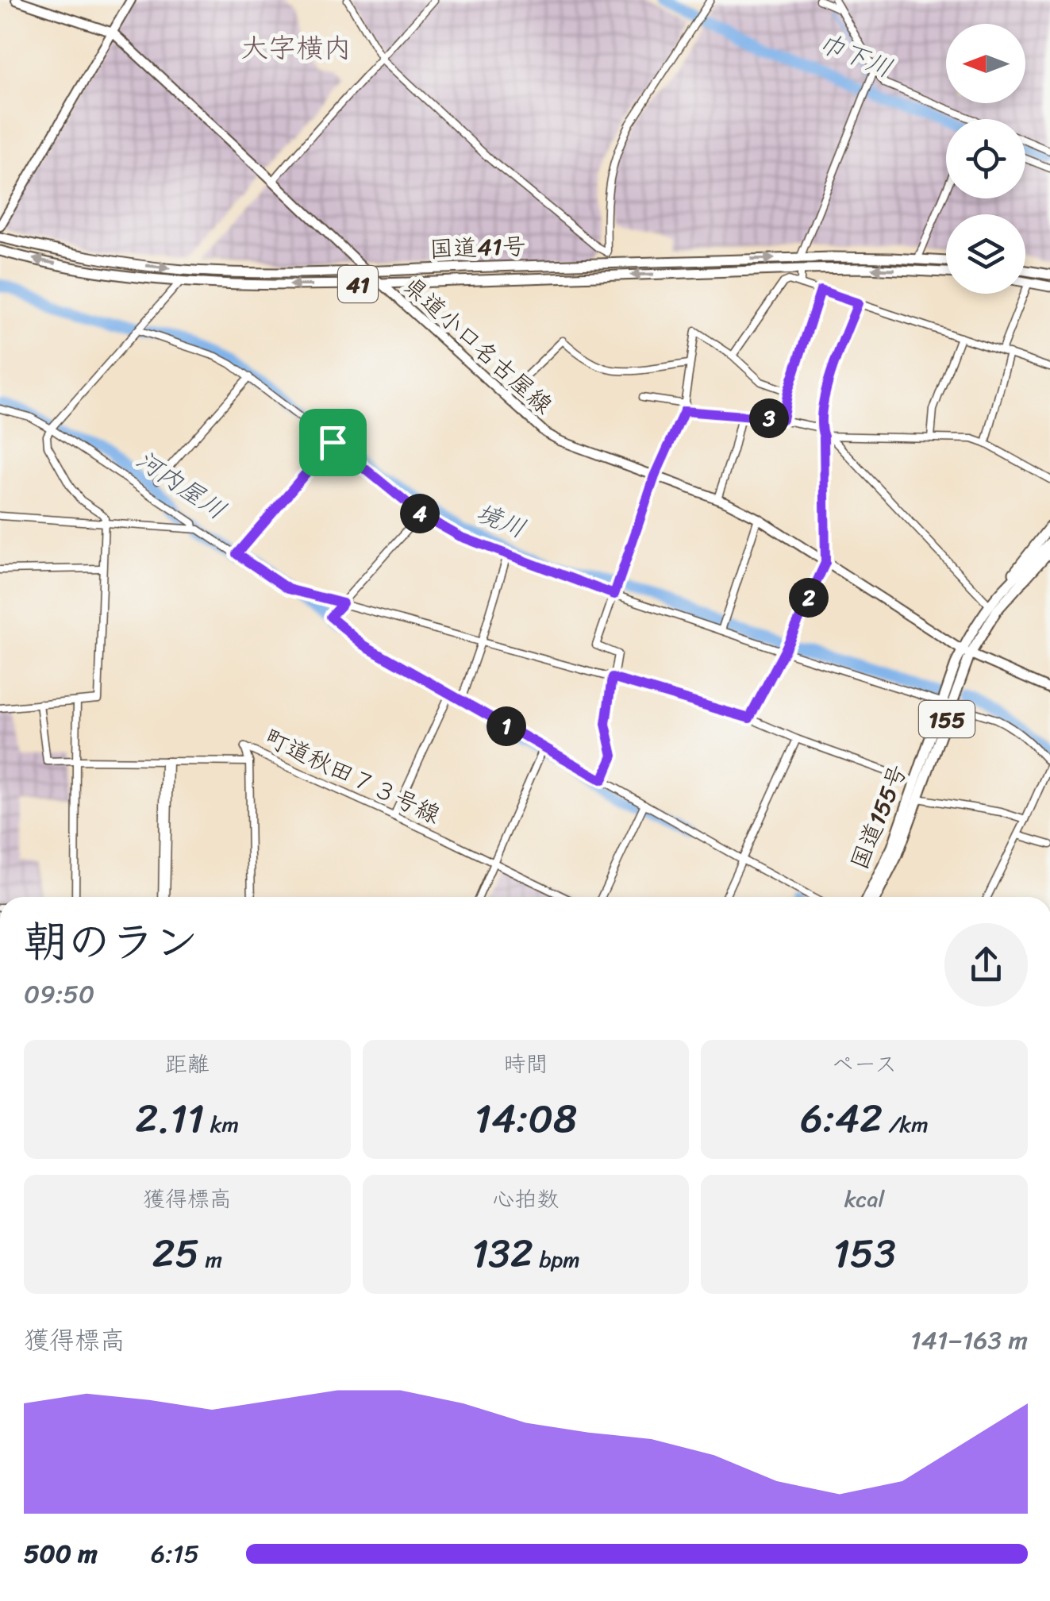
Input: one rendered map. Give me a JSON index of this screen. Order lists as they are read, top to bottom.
{
  "streets": {
    "highway": [
      "国道41号",
      "41",
      "155",
      "国道155号"
    ],
    "main road": ["県道小口名古屋線"],
    "street": ["町道秋田７３号線"]
  },
  "crossings": [
    ["国道41号", "県道小口名古屋線"],
    ["県道小口名古屋線", "国道155号"],
    ["155", "国道155号"]
  ],
  "districts": ["大字横内"],
  "water": ["巾下川", "河内屋川", "境川"],
  "north": "left",
  "page": {
    "pins": [
      "3",
      "4",
      "2",
      "1"
    ],
    "heading": ["朝のラン", "09:50"],
    "stats": [
      ["距離", "2.11 km"],
      ["時間", "14:08"],
      ["ペース", "6:42 /km"],
      ["獲得標高", "25 m"],
      ["心拍数", "132 bpm"],
      ["kcal", "153"]
    ],
    "chart": ["獲得標高", "141–163 m"],
    "list": [
      {
        "name": "500 m",
        "note": "6:15"
      }
    ]
  }
}
